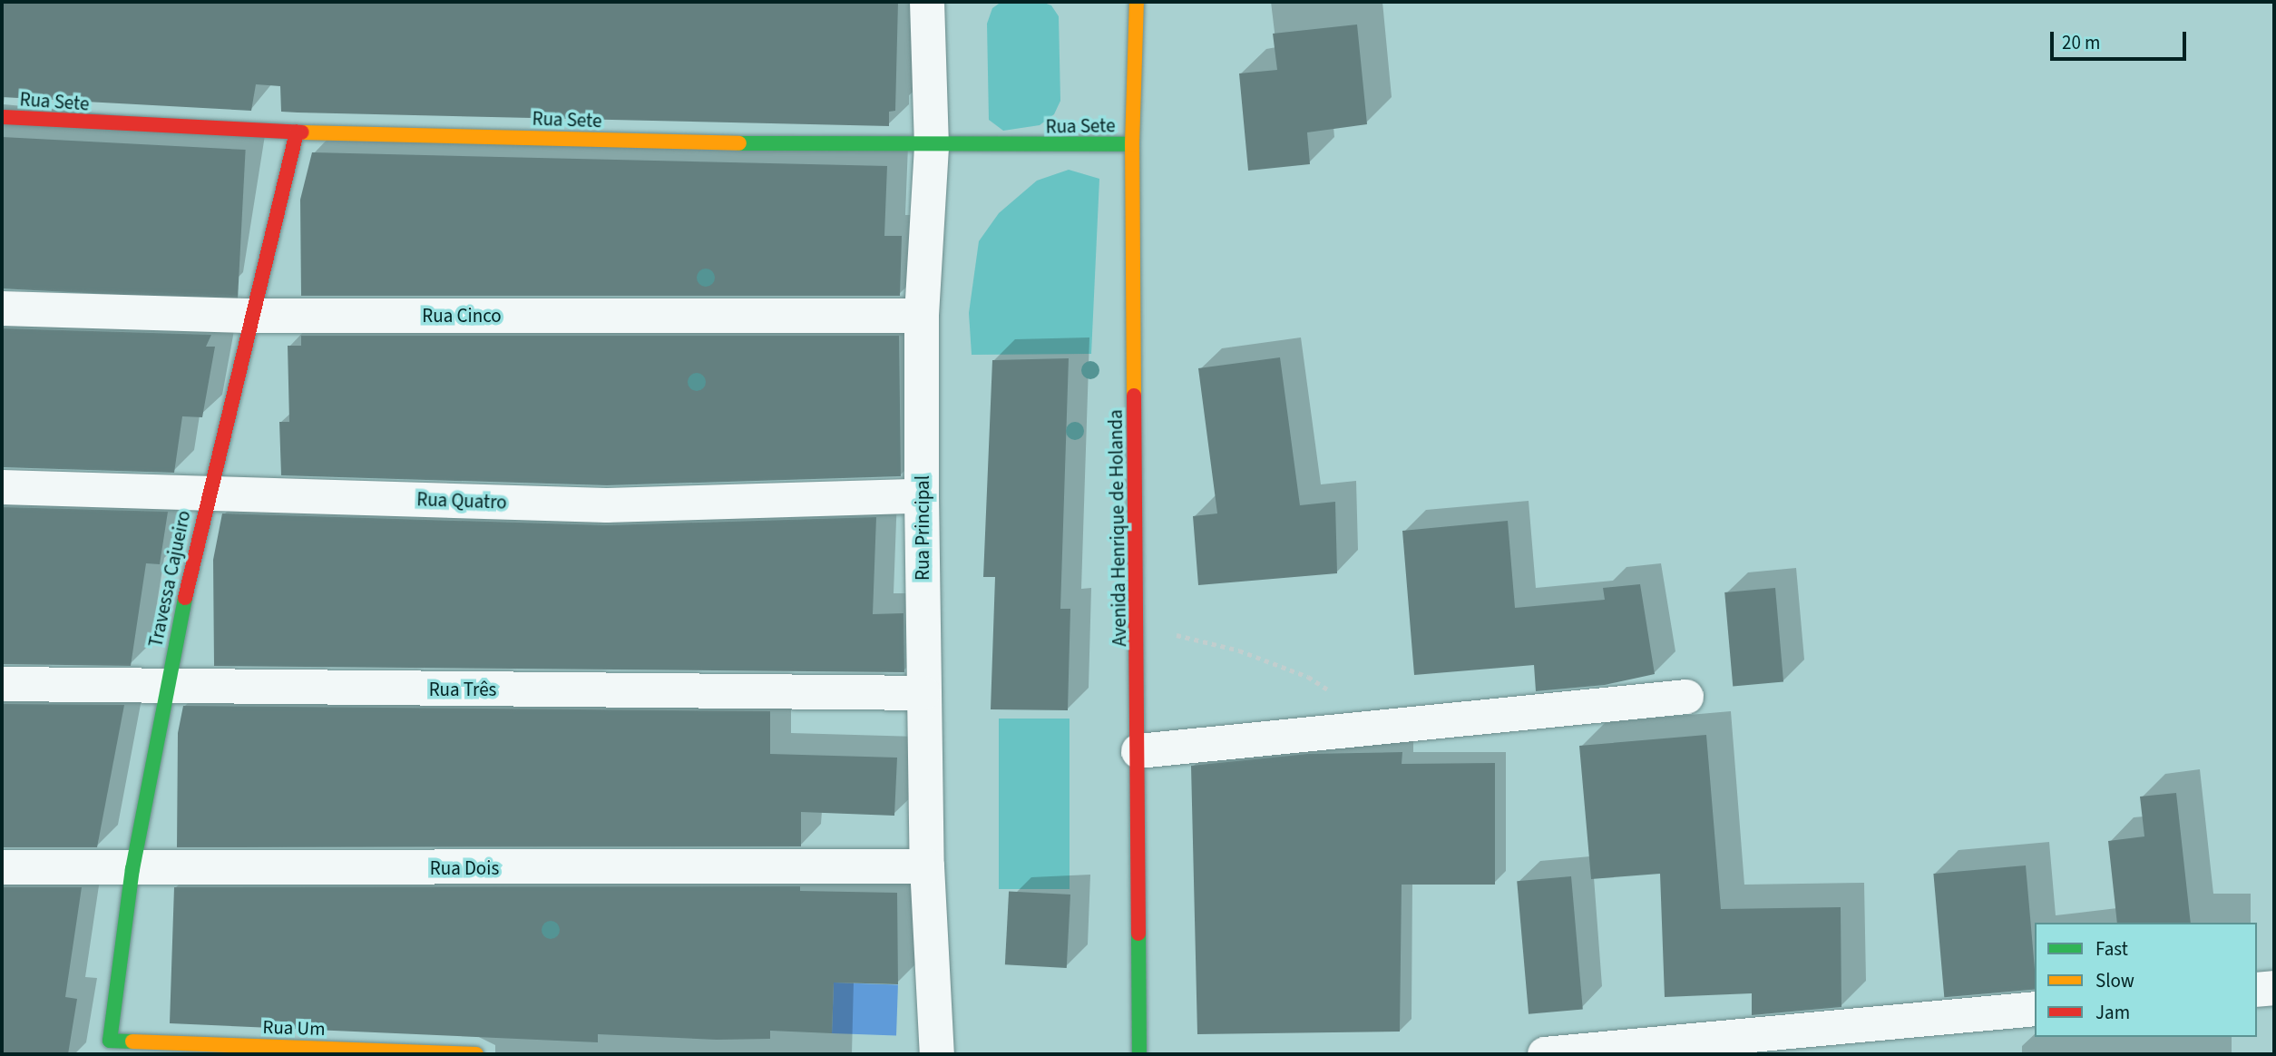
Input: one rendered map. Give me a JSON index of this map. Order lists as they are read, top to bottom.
{
  "streets": {
    "street": [
      "Rua Sete",
      "Rua Cinco",
      "Rua Quatro",
      "Rua Principal",
      "Avenida Henrique de Holanda",
      "Travessa Cajueiro",
      "Rua Três",
      "Rua Dois",
      "Rua Um"
    ]
  },
  "crossings": [
    ["Rua Sete", "Rua Principal"],
    ["Rua Sete", "Avenida Henrique de Holanda"],
    ["Rua Sete", "Travessa Cajueiro"],
    ["Rua Cinco", "Rua Principal"],
    ["Rua Cinco", "Travessa Cajueiro"],
    ["Rua Quatro", "Rua Principal"],
    ["Rua Quatro", "Travessa Cajueiro"],
    ["Rua Principal", "Rua Três"],
    ["Rua Principal", "Rua Dois"],
    ["Travessa Cajueiro", "Rua Três"],
    ["Travessa Cajueiro", "Rua Dois"],
    ["Travessa Cajueiro", "Rua Um"]
  ],
  "legend": ["Fast", "Slow", "Jam"],
  "scale_bar": "20 m"
}
